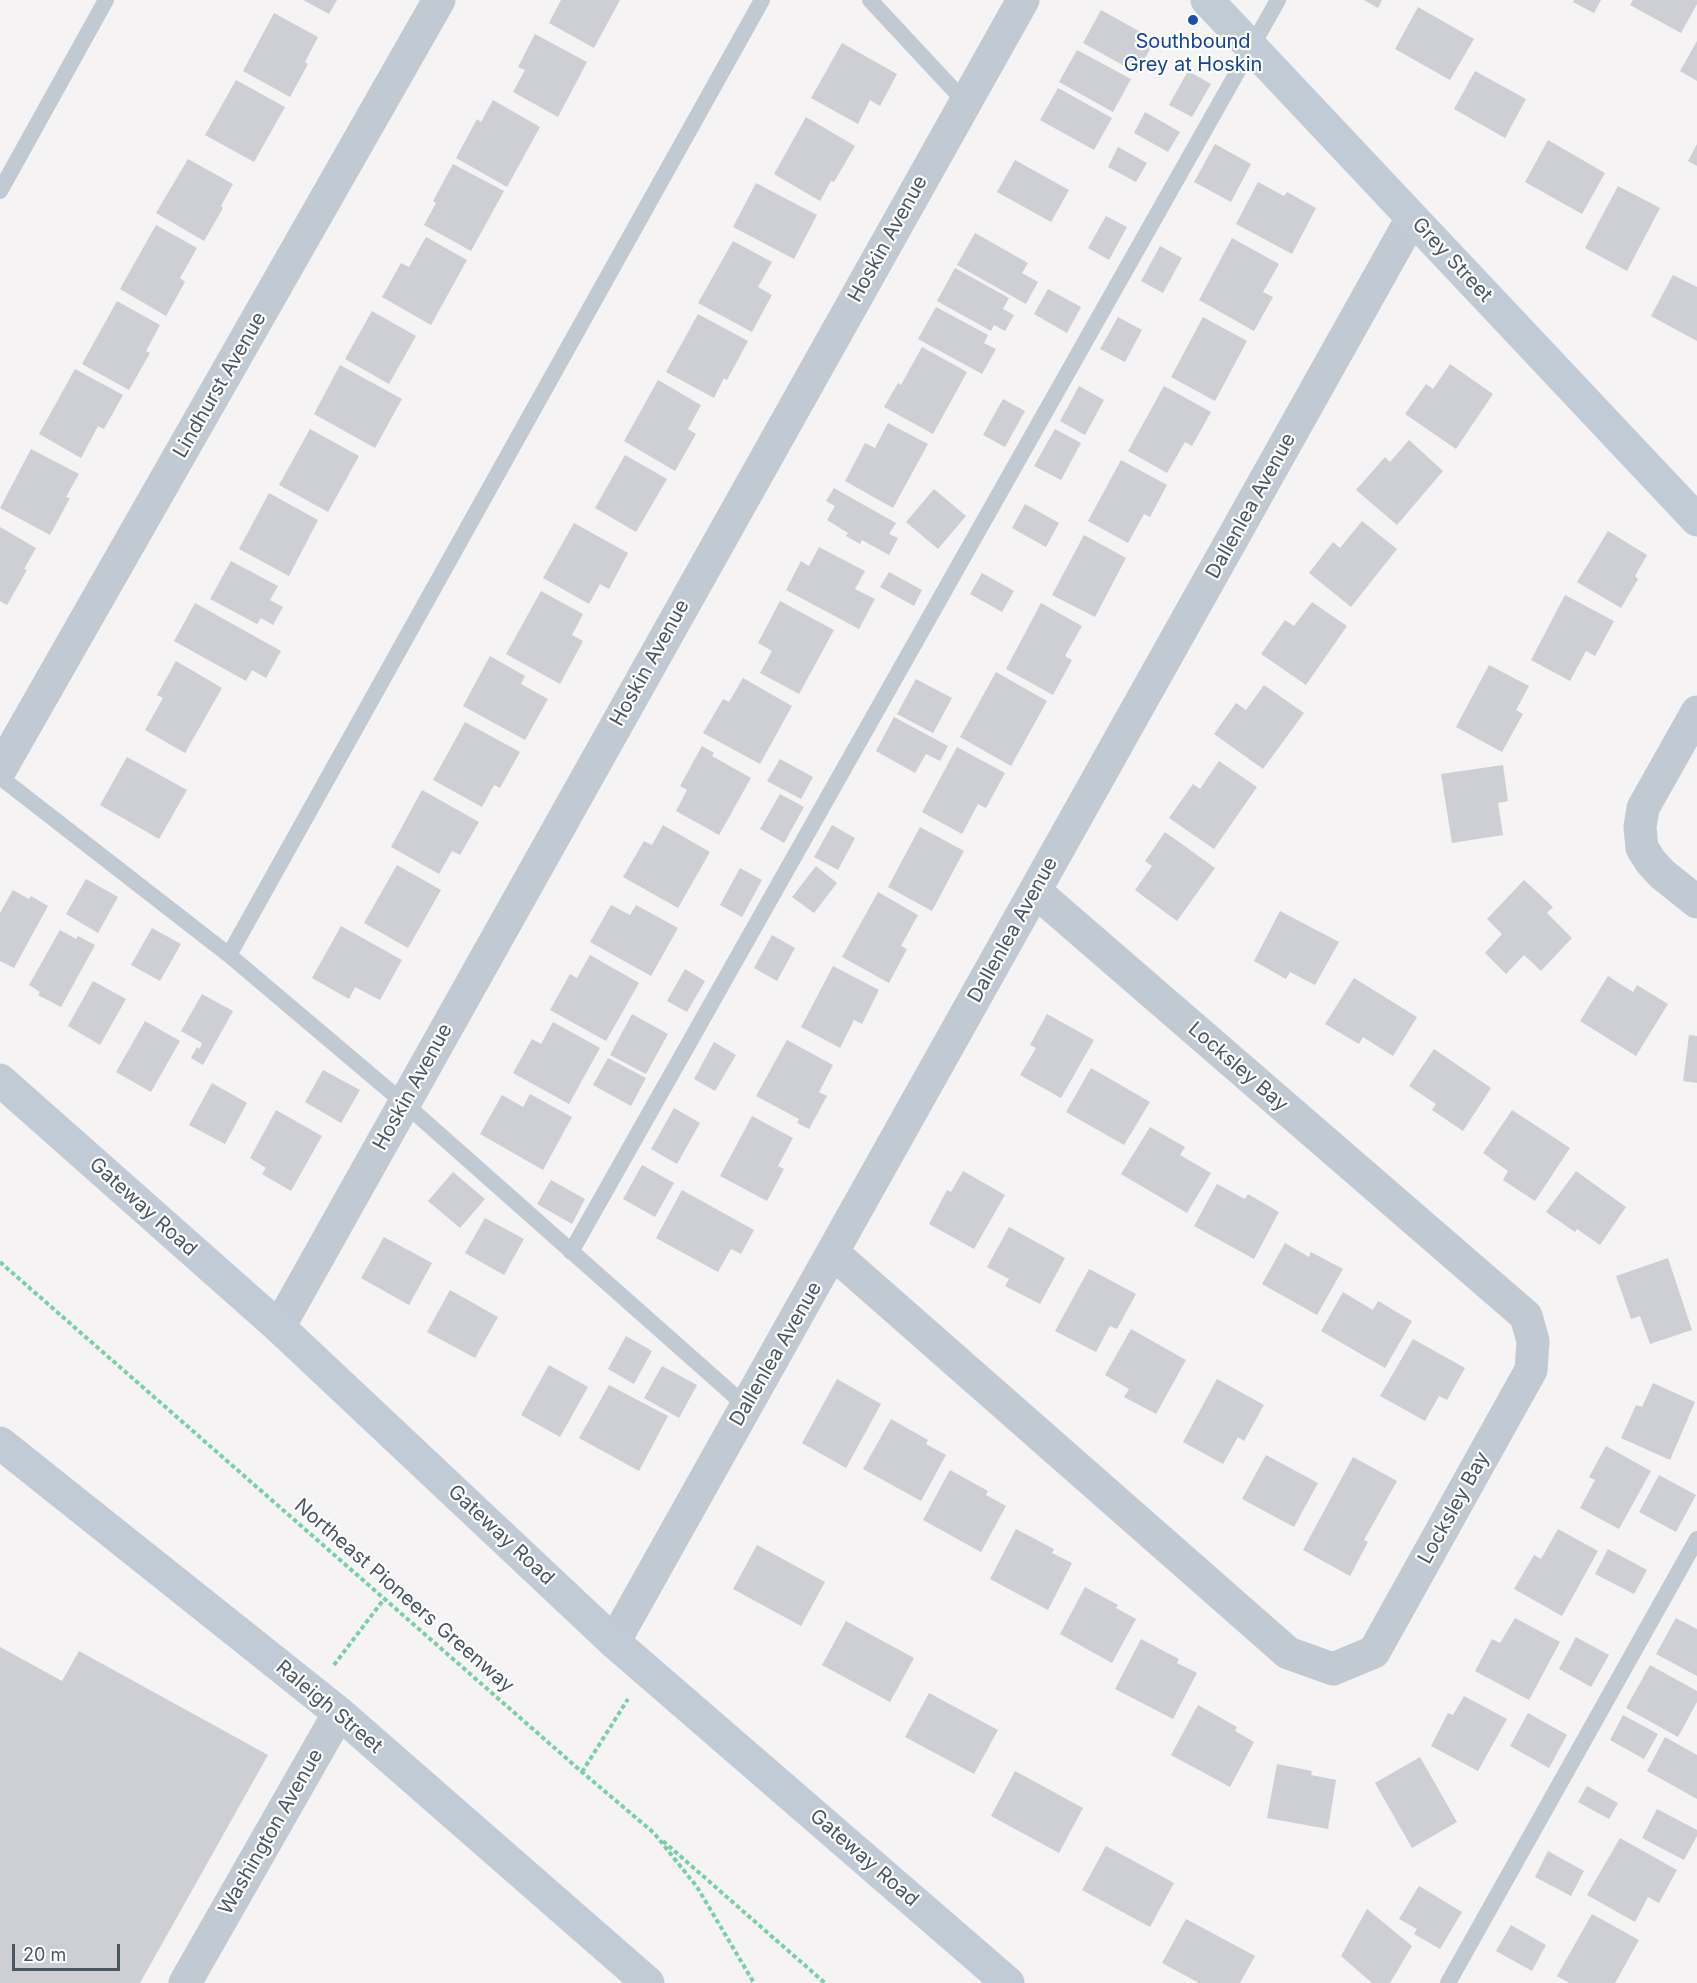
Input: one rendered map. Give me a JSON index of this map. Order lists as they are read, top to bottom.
{
  "streets": {
    "street": [
      "Hoskin Avenue",
      "Grey Street",
      "Lindhurst Avenue",
      "Dallenlea Avenue",
      "Locksley Bay",
      "Gateway Road",
      "Raleigh Street",
      "Washington Avenue"
    ],
    "path": ["Northeast Pioneers Greenway"]
  },
  "crossings": [
    ["Hoskin Avenue", "Gateway Road"],
    ["Grey Street", "Dallenlea Avenue"],
    ["Dallenlea Avenue", "Locksley Bay"],
    ["Dallenlea Avenue", "Gateway Road"],
    ["Raleigh Street", "Washington Avenue"]
  ],
  "places": ["Southbound Grey at Hoskin"],
  "scale_bar": "20 m"
}
